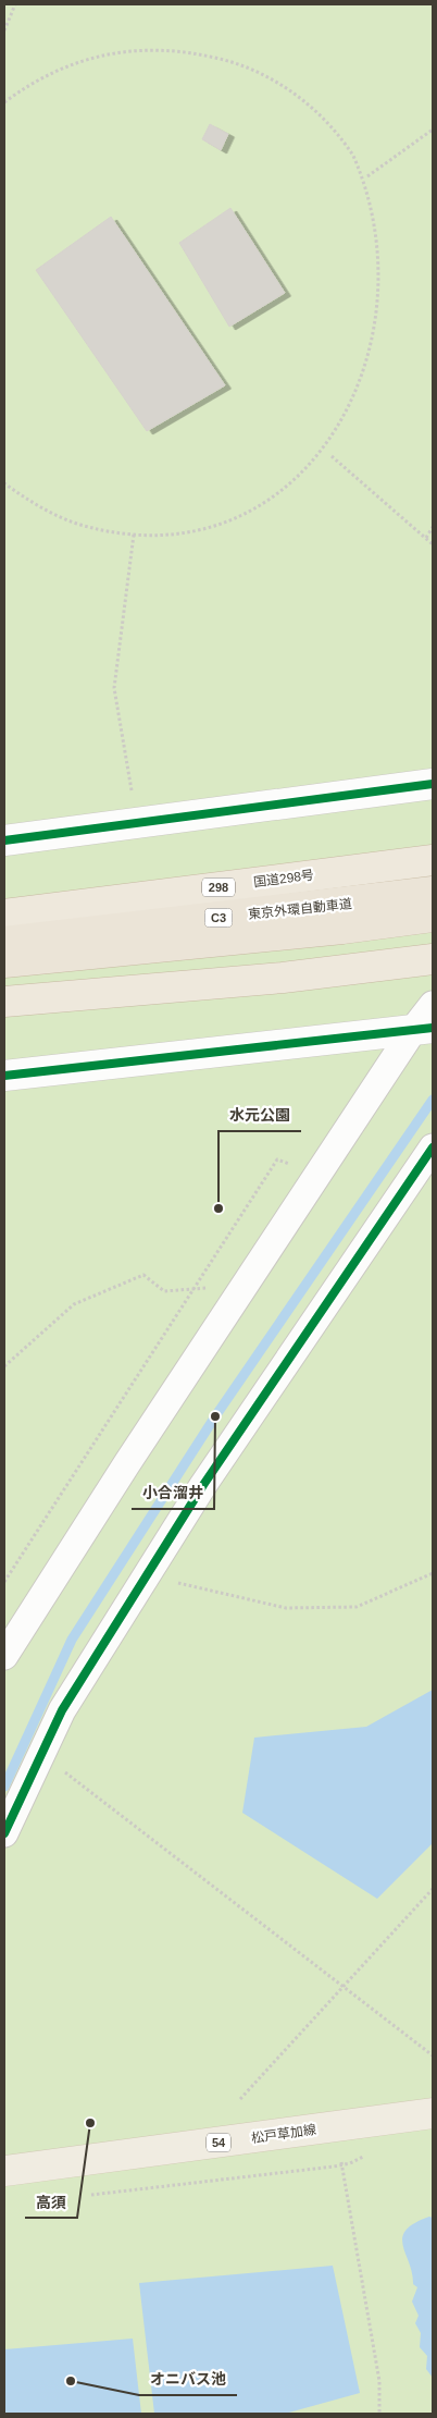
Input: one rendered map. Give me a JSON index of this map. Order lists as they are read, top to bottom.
{
  "streets": {
    "highway": [
      "国道298号",
      "298",
      "東京外環自動車道",
      "C3"
    ],
    "main road": ["松戸草加線", "54"]
  },
  "places": [
    "水元公園",
    "小合溜井",
    "高須",
    "オニバス池"
  ]
}
